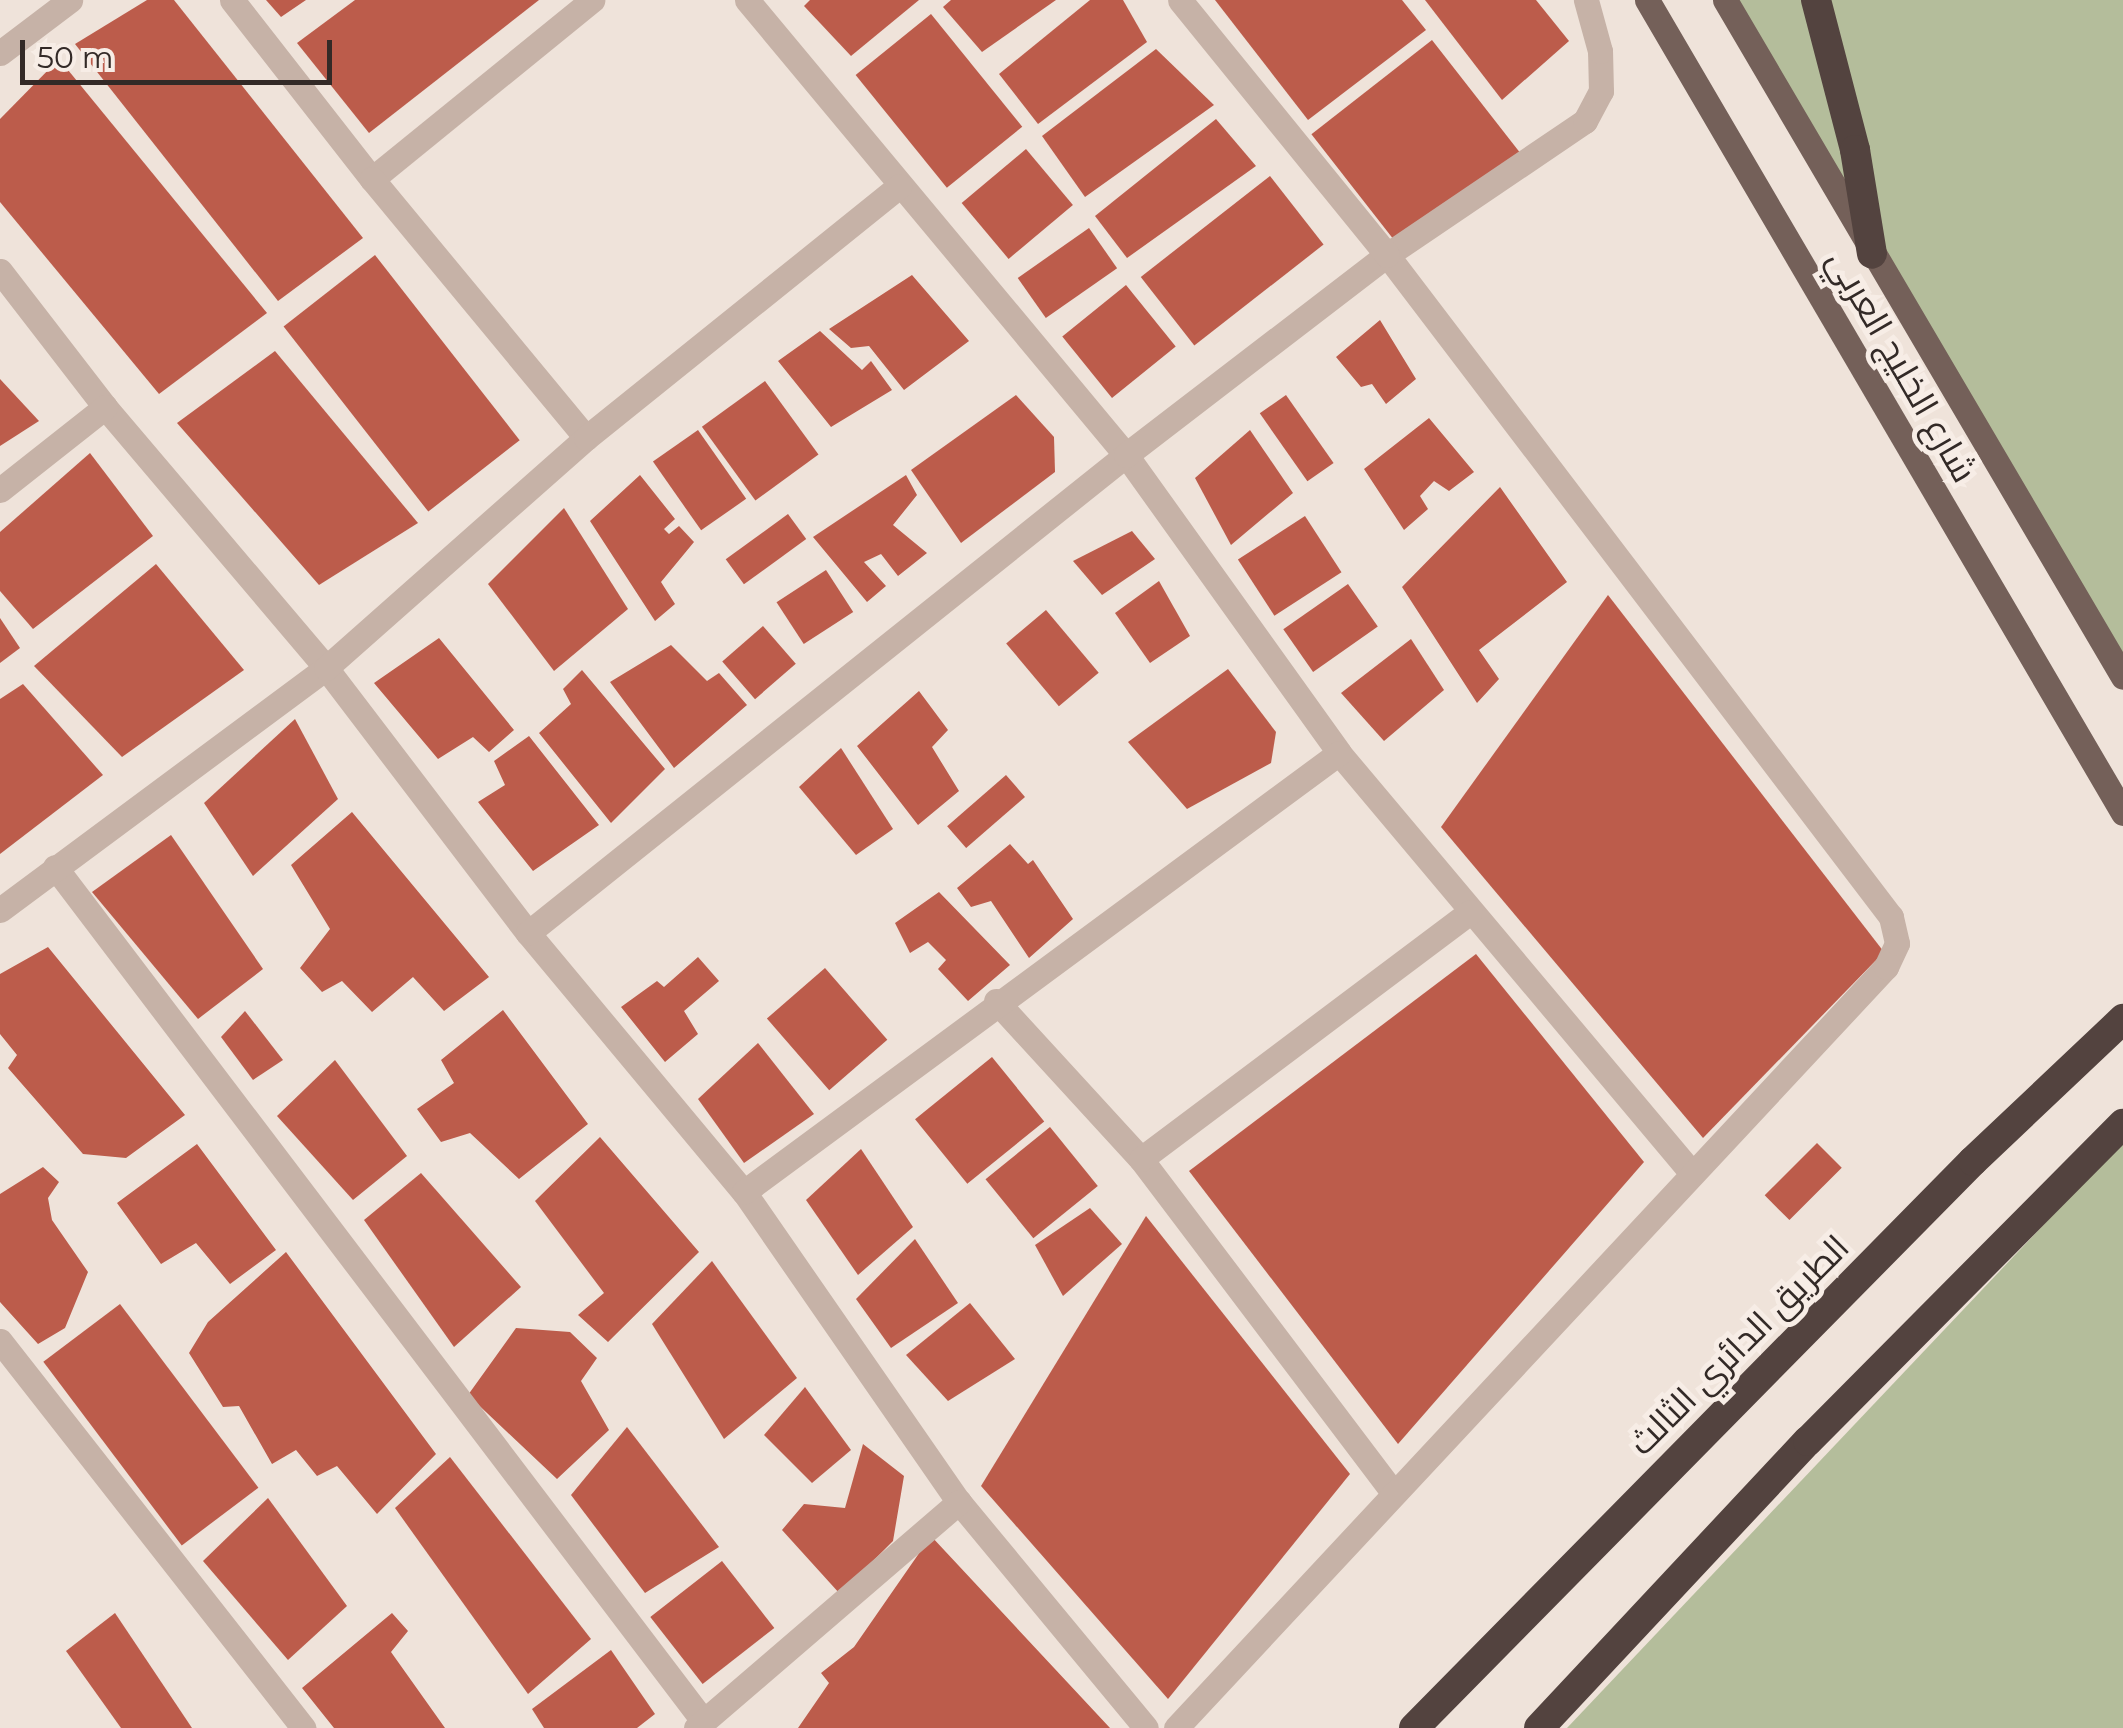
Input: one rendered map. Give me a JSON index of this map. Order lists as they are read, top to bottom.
{
  "streets": {
    "highway": ["الطريق الدائري الثالث"],
    "main road": ["شارع الخليج العربي"]
  },
  "scale_bar": "50 m"
}
